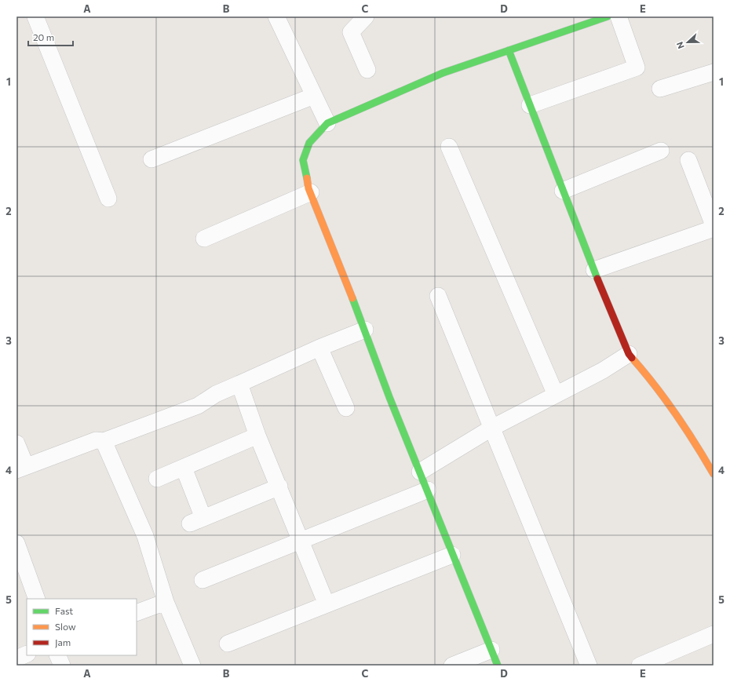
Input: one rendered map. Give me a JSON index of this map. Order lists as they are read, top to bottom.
{
  "legend": ["Fast", "Slow", "Jam"],
  "scale_bar": "20 m",
  "north": "left",
  "grid": {
    "columns": [
      "A",
      "B",
      "C",
      "D",
      "E"
    ],
    "rows": [
      "1",
      "2",
      "3",
      "4",
      "5"
    ]
  }
}
